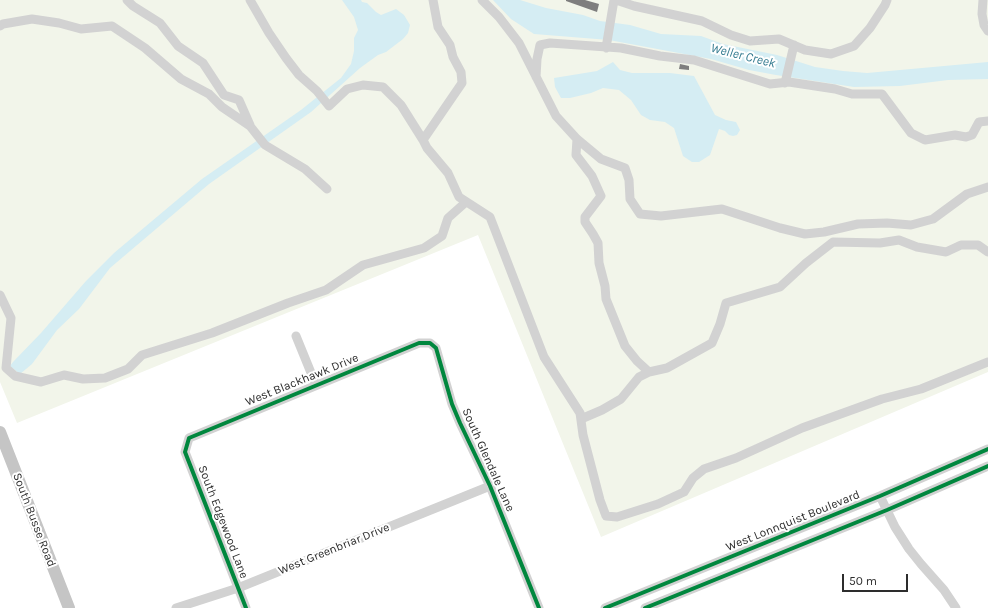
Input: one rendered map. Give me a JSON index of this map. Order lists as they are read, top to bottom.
{
  "streets": {
    "main road": ["South Busse Road"],
    "street": [
      "West Blackhawk Drive",
      "South Glendale Lane",
      "West Lonnquist Boulevard",
      "South Edgewood Lane",
      "West Greenbriar Drive"
    ]
  },
  "crossings": [
    ["West Blackhawk Drive", "South Glendale Lane"],
    ["West Blackhawk Drive", "South Edgewood Lane"],
    ["South Glendale Lane", "West Greenbriar Drive"],
    ["South Edgewood Lane", "West Greenbriar Drive"]
  ],
  "water": ["Weller Creek"],
  "scale_bar": "50 m"
}
